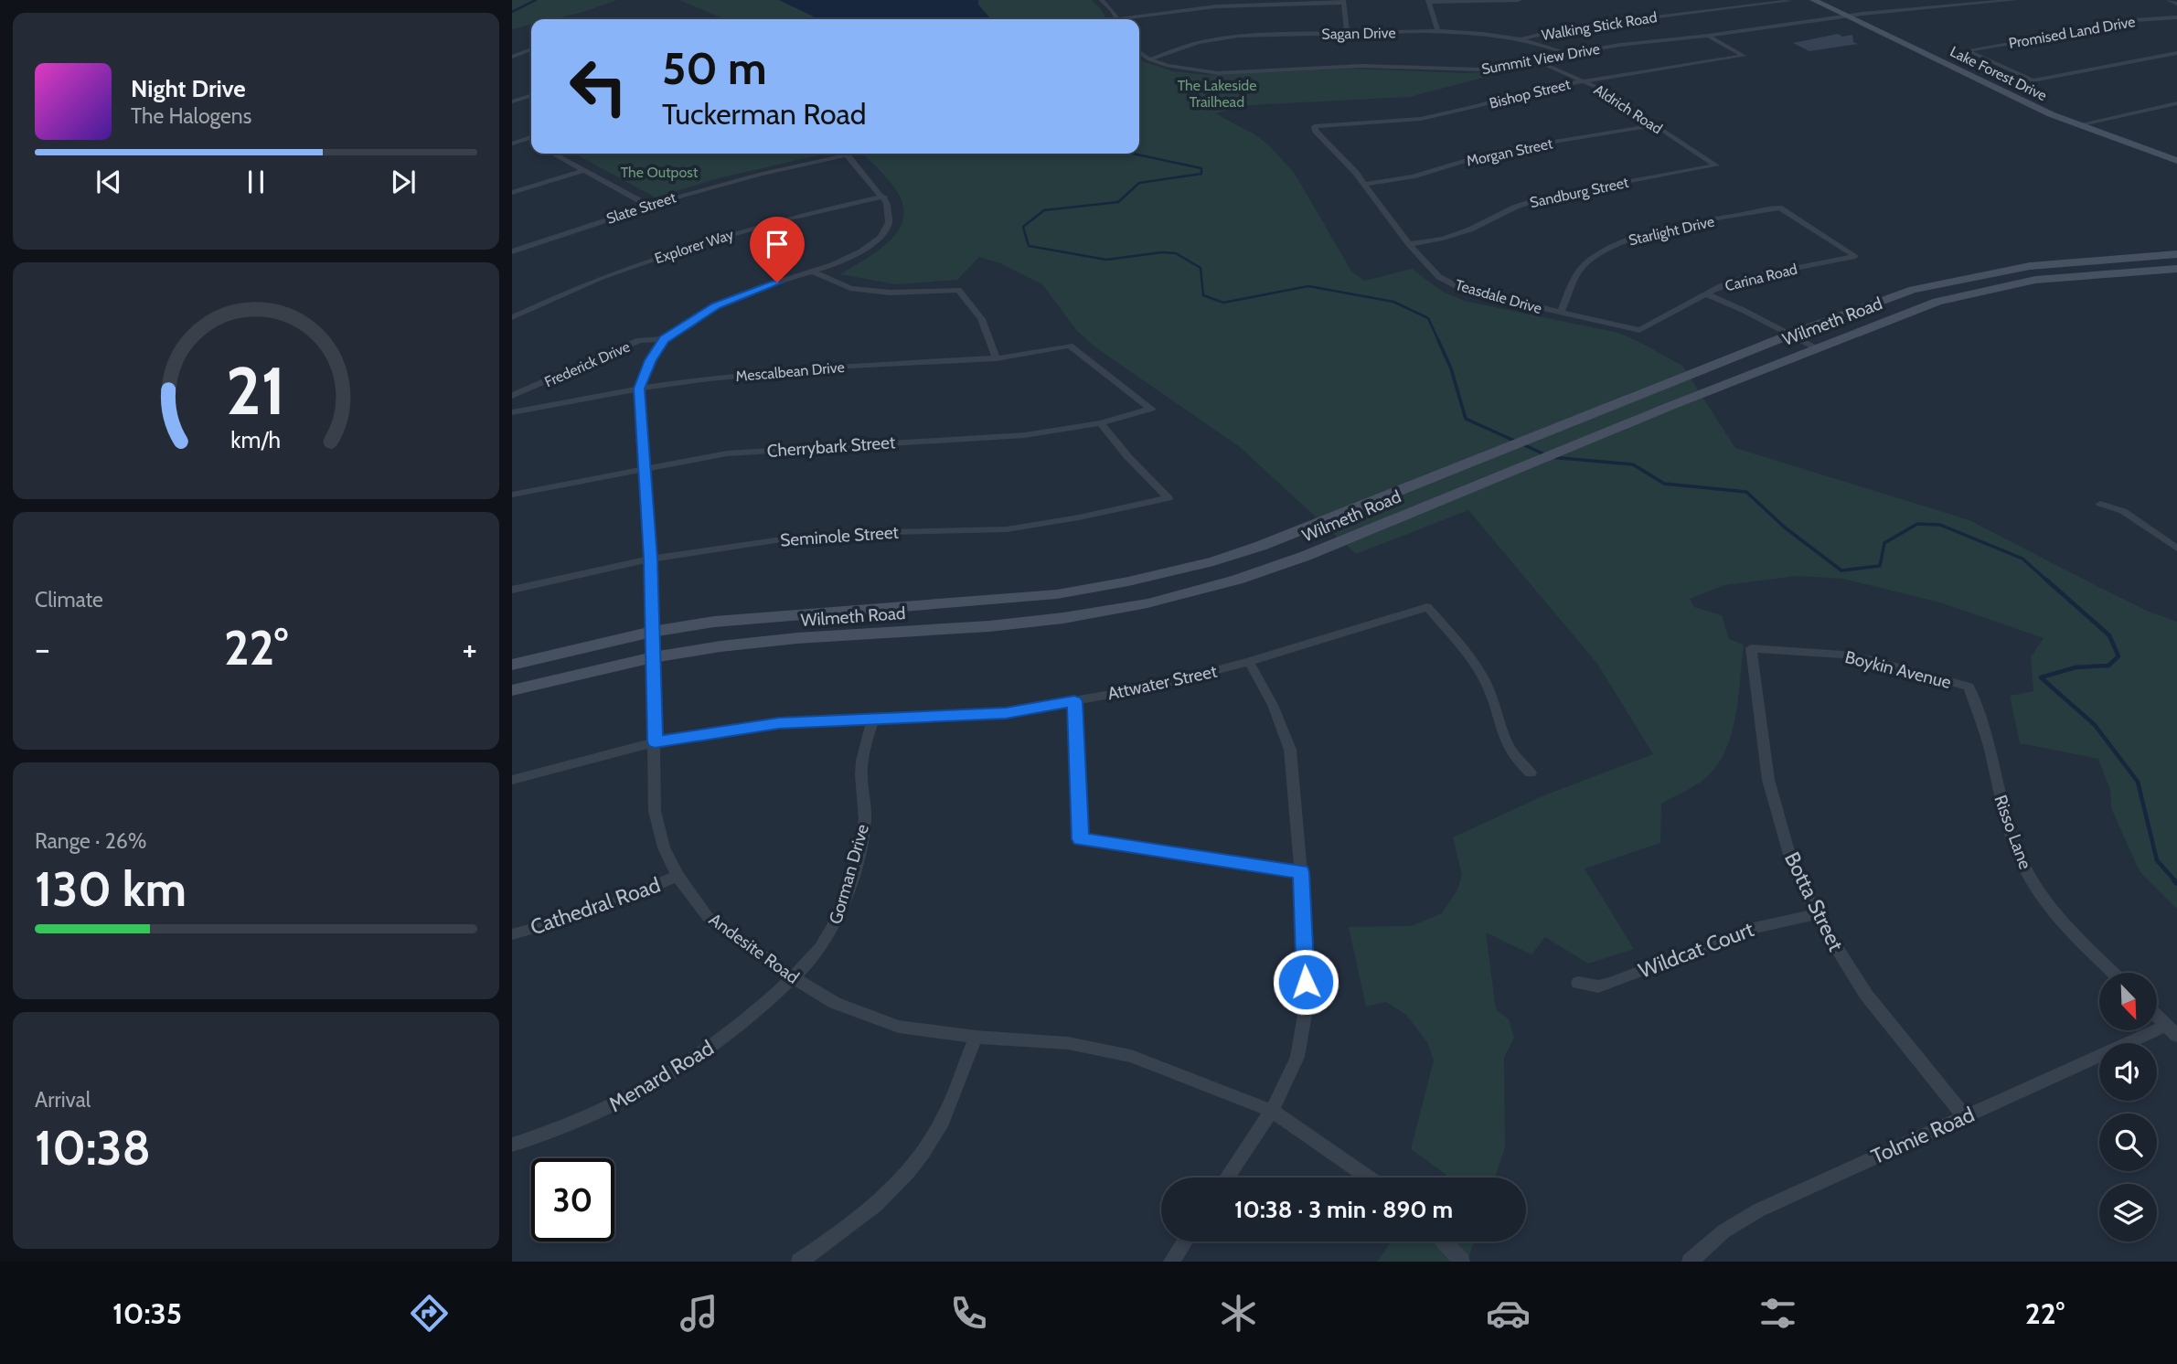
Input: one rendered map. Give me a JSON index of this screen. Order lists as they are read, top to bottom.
{
  "streets": {
    "street": [
      "Walking Stick Road",
      "Promised Land Drive",
      "Sagan Drive",
      "Summit View Drive",
      "Lake Forest Drive",
      "Bishop Street",
      "Aldrich Road",
      "Morgan Street",
      "Sandburg Street",
      "Slate Street",
      "Starlight Drive",
      "Explorer Way",
      "Carina Road",
      "Teasdale Drive",
      "Wilmeth Road",
      "Frederick Drive",
      "Mescalbean Drive",
      "Cherrybark Street",
      "Seminole Street",
      "Boykin Avenue",
      "Attwater Street",
      "Risso Lane",
      "Gorman Drive",
      "Botta Street",
      "Cathedral Road",
      "Andesite Road",
      "Wildcat Court",
      "Menard Road",
      "Tolmie Road"
    ]
  },
  "crossings": [
    ["Walking Stick Road", "Sagan Drive"],
    ["Sagan Drive", "Summit View Drive"],
    ["Summit View Drive", "Lake Forest Drive"],
    ["Summit View Drive", "Bishop Street"],
    ["Summit View Drive", "Aldrich Road"],
    ["Bishop Street", "Aldrich Road"],
    ["Bishop Street", "Teasdale Drive"],
    ["Aldrich Road", "Morgan Street"],
    ["Aldrich Road", "Sandburg Street"],
    ["Morgan Street", "Teasdale Drive"],
    ["Sandburg Street", "Teasdale Drive"],
    ["Slate Street", "Explorer Way"],
    ["Slate Street", "Andesite Road"],
    ["Starlight Drive", "Carina Road"],
    ["Starlight Drive", "Teasdale Drive"],
    ["Explorer Way", "Andesite Road"],
    ["Carina Road", "Teasdale Drive"],
    ["Wilmeth Road", "Andesite Road"],
    ["Frederick Drive", "Andesite Road"],
    ["Mescalbean Drive", "Cherrybark Street"],
    ["Mescalbean Drive", "Andesite Road"],
    ["Cherrybark Street", "Seminole Street"],
    ["Cherrybark Street", "Andesite Road"],
    ["Seminole Street", "Andesite Road"],
    ["Boykin Avenue", "Risso Lane"],
    ["Boykin Avenue", "Botta Street"],
    ["Attwater Street", "Gorman Drive"],
    ["Attwater Street", "Andesite Road"],
    ["Gorman Drive", "Andesite Road"],
    ["Gorman Drive", "Menard Road"],
    ["Botta Street", "Wildcat Court"],
    ["Botta Street", "Tolmie Road"],
    ["Cathedral Road", "Andesite Road"],
    ["Andesite Road", "Menard Road"]
  ],
  "parks": ["The Lakeside Trailhead", "The Outpost"],
  "north": "bottom right",
  "page": {
    "turn": ["50 m", "Tuckerman Road"],
    "song": ["Night Drive", "The Halogens"],
    "tile": [
      "Climate",
      ["Range · 26%", "130 km"],
      ["Arrival", "10:38"]
    ],
    "heat": ["−", "22°", "+"],
    "limit": "30",
    "trip": "10:38 · 3 min · 890 m",
    "tabs": ["10:35", "22°"],
    "gauge": ["21", "km/h"]
  }
}
